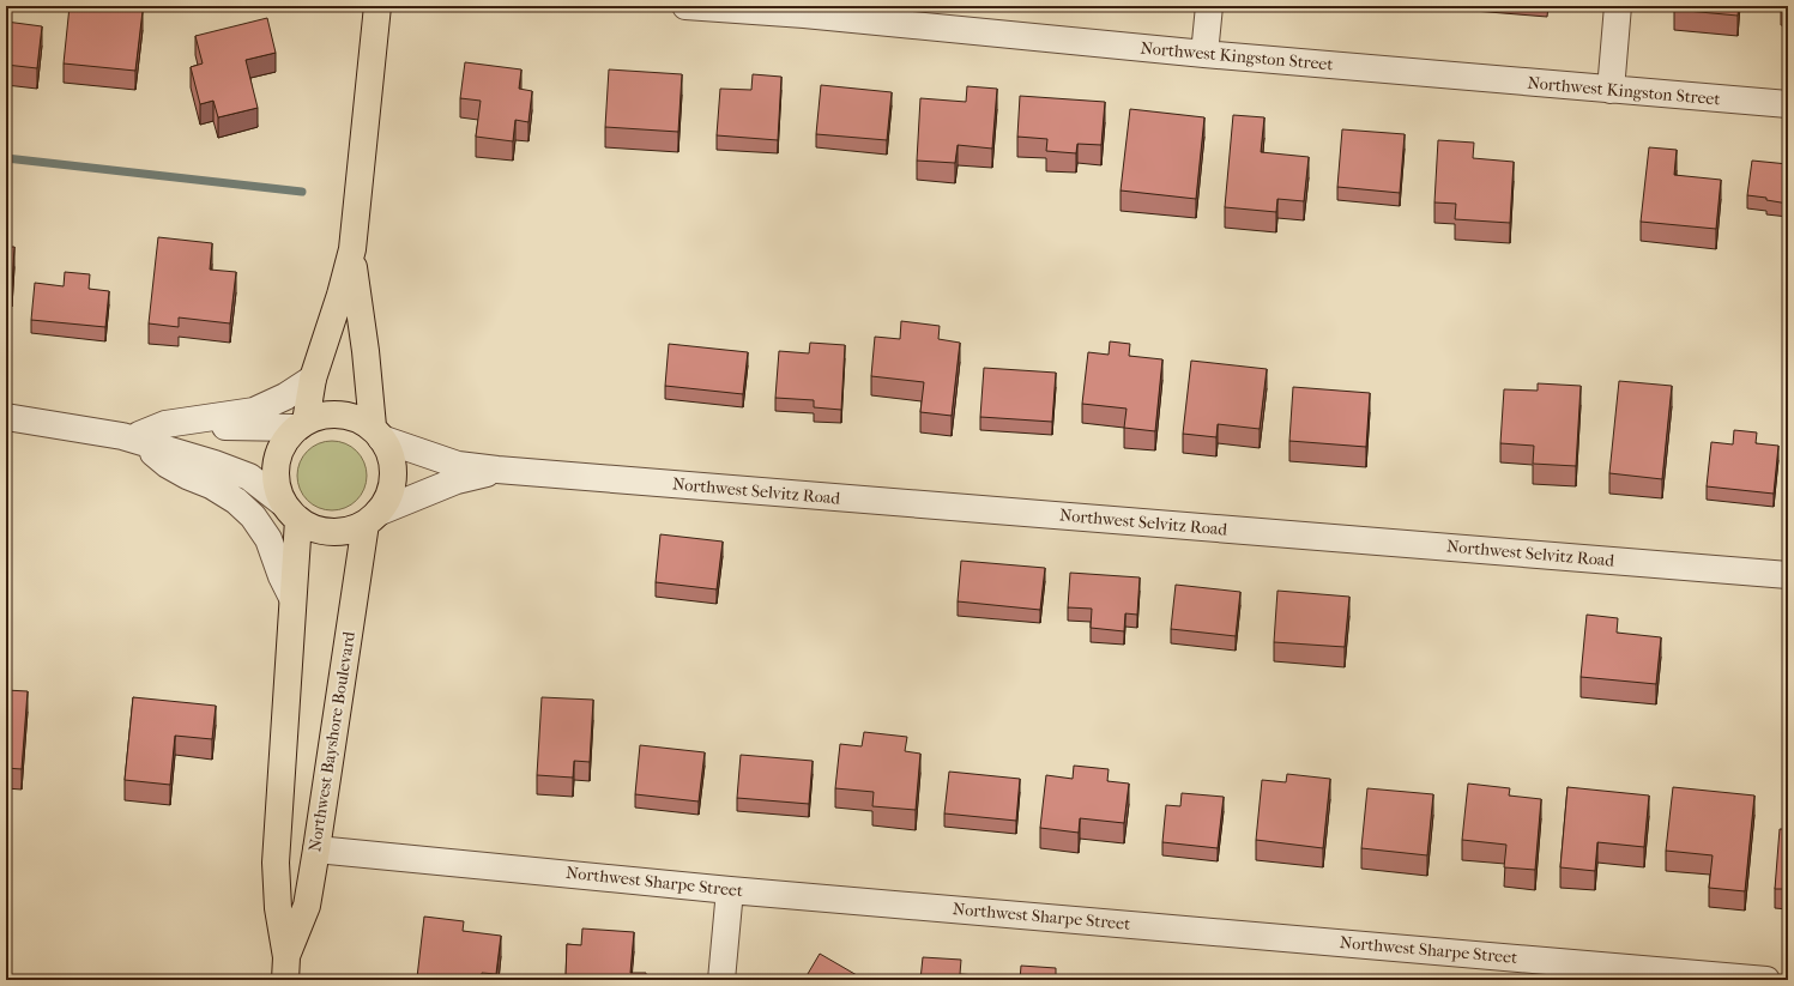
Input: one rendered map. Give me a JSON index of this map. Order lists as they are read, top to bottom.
{
  "streets": {
    "main road": ["Northwest Bayshore Boulevard"],
    "street": ["Northwest Kingston Street", "Northwest Selvitz Road", "Northwest Sharpe Street"]
  },
  "crossings": [
    ["Northwest Selvitz Road", "Northwest Bayshore Boulevard"],
    ["Northwest Bayshore Boulevard", "Northwest Sharpe Street"]
  ]
}
